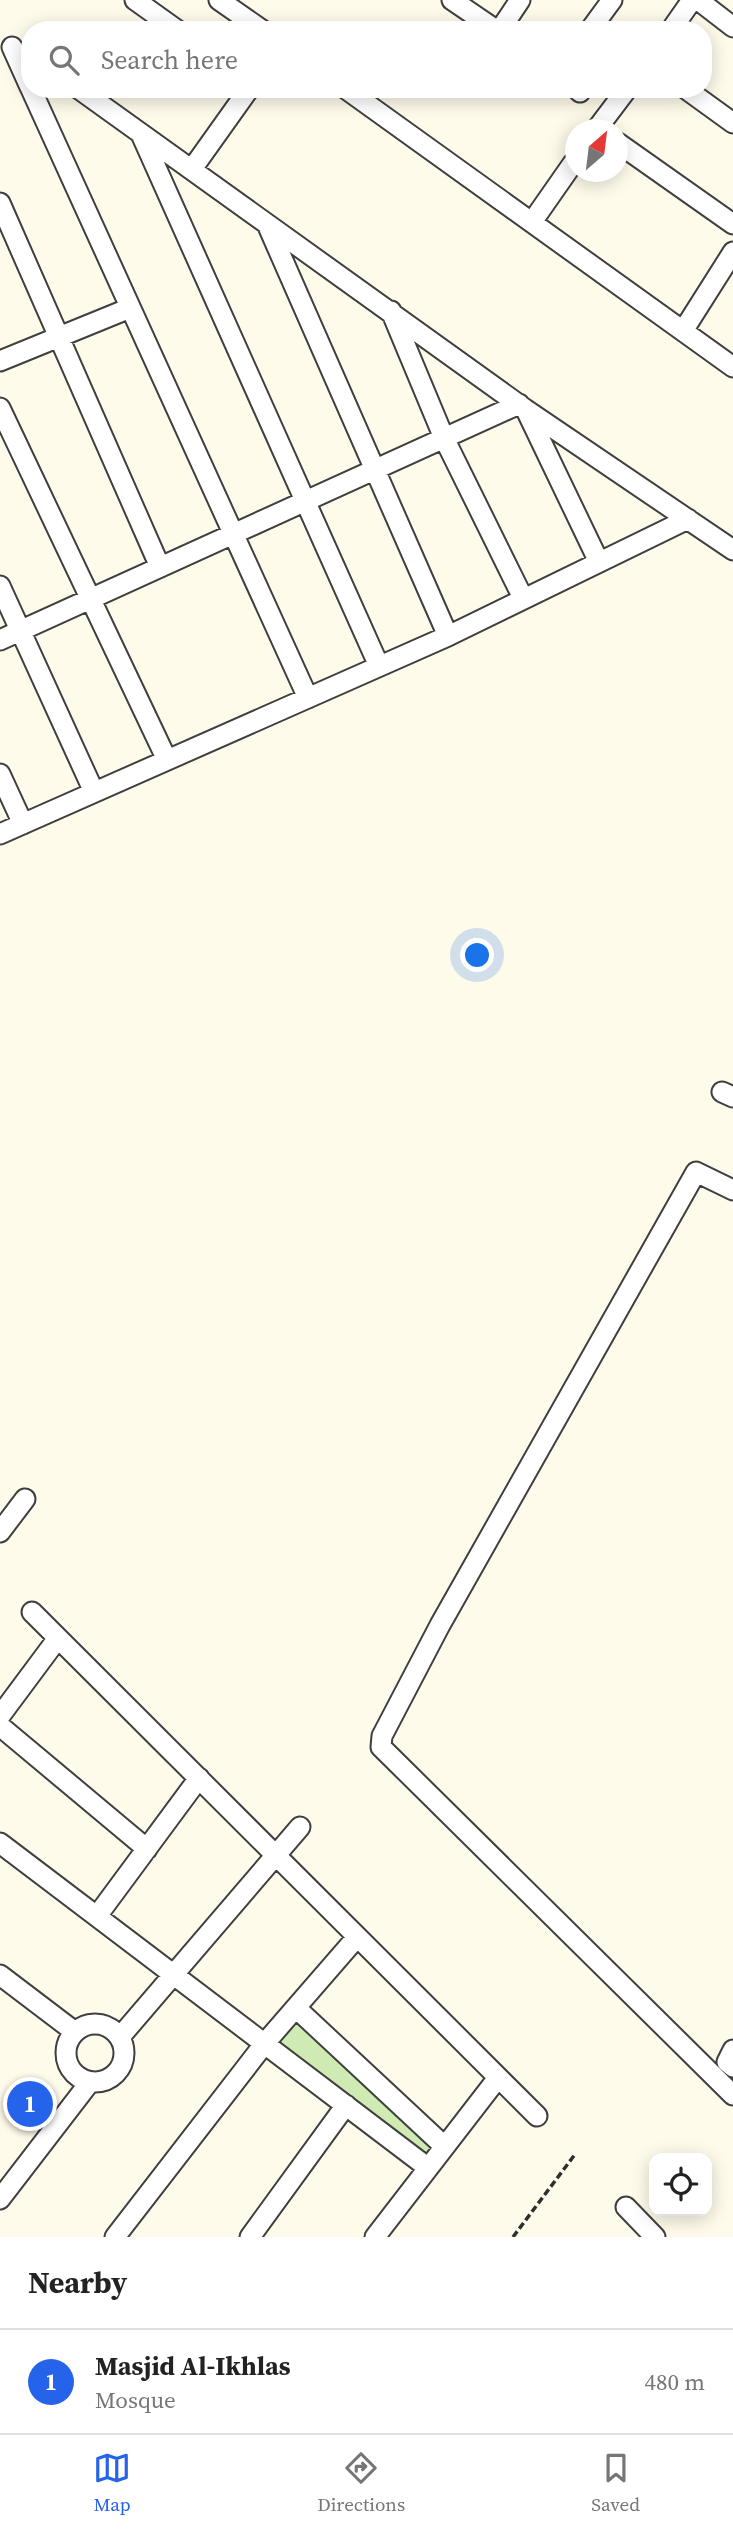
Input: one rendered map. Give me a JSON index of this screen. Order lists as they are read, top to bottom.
{
  "north": "top right",
  "page": {
    "search": "Search here",
    "pins": "1",
    "heading": "Nearby",
    "list": [
      {
        "mark": "1",
        "name": "Masjid Al-Ikhlas",
        "note": "Mosque",
        "value": "480 m"
      }
    ],
    "nav": ["Map", "Directions", "Saved"]
  }
}
